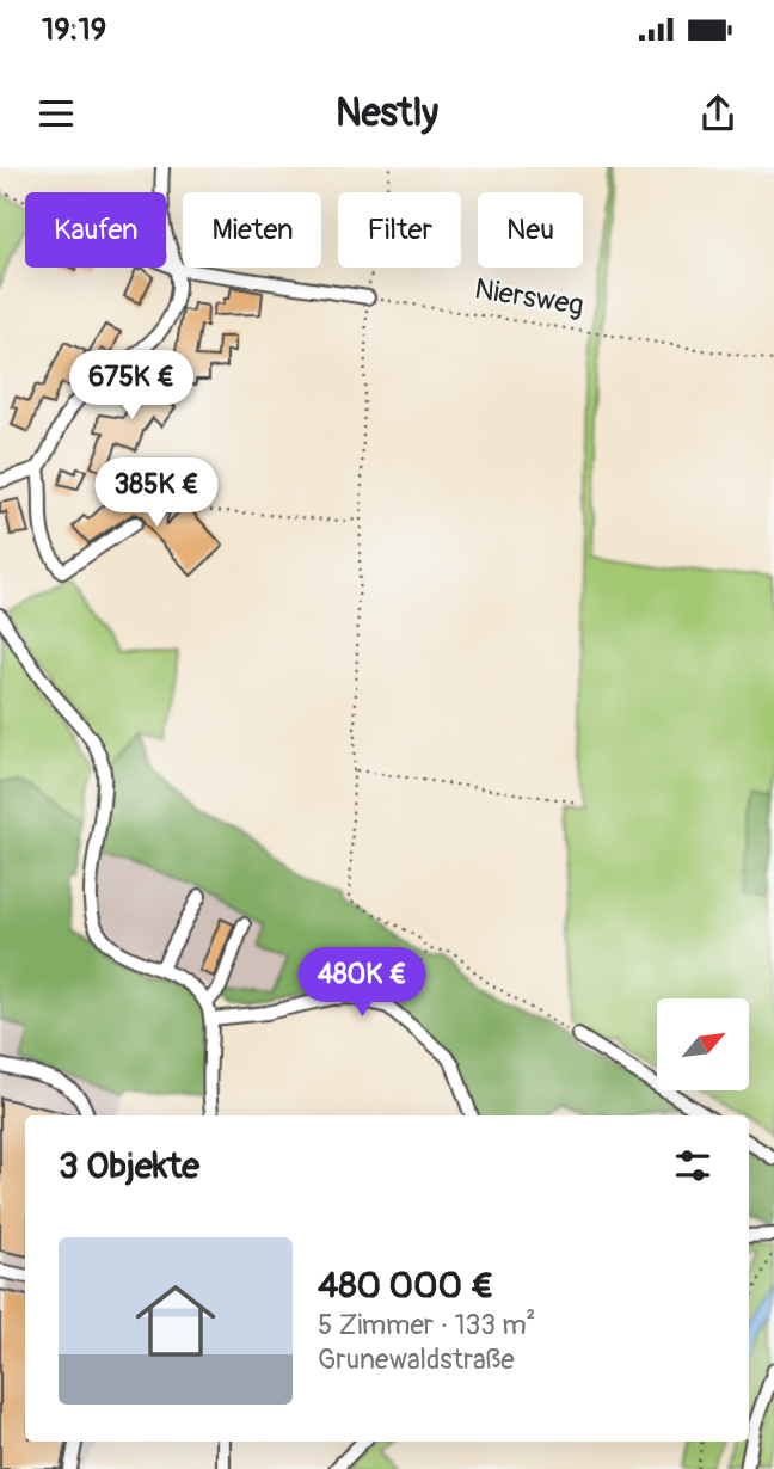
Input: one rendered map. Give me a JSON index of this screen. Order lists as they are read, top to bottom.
{
  "streets": {
    "path": ["Niersweg"]
  },
  "north": "top right",
  "page": {
    "status": "19:19",
    "header": "Nestly",
    "chip": [
      "Kaufen",
      "Mieten",
      "Filter",
      "Neu"
    ],
    "price": ["675K €", "385K €", "480K €"],
    "heading": "3 Objekte",
    "list": [
      {
        "name": "480 000 €",
        "note": "5 Zimmer · 133 m² · Grunewaldstraße"
      }
    ]
  }
}
